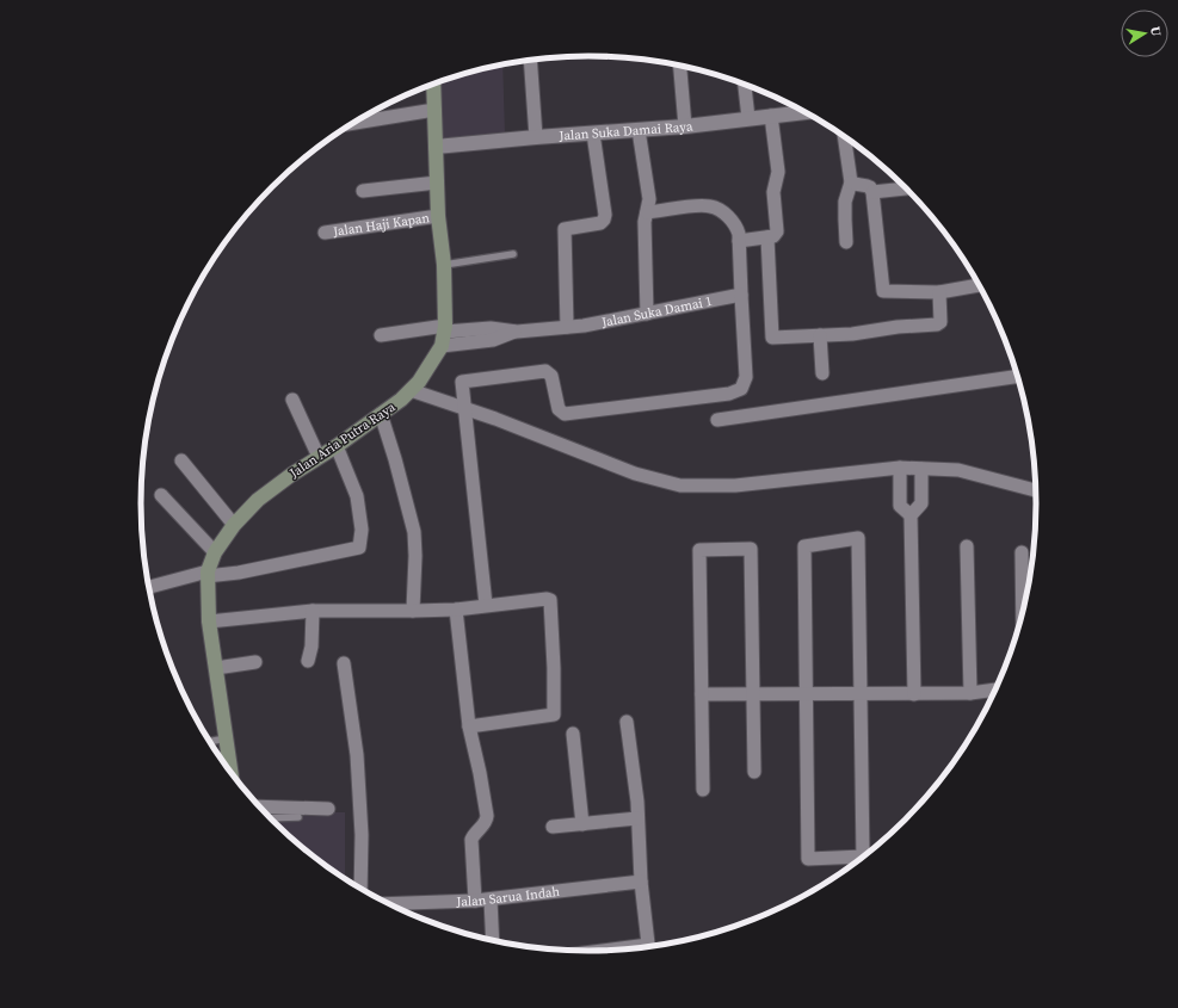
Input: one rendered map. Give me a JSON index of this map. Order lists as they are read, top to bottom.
{
  "streets": {
    "main road": ["Jalan Aria Putra Raya"],
    "street": [
      "Jalan Suka Damai Raya",
      "Jalan Haji Kapan",
      "Jalan Suka Damai 1",
      "Jalan Sarua Indah"
    ]
  },
  "crossings": [
    ["Jalan Suka Damai 1", "Jalan Aria Putra Raya"]
  ],
  "north": "right"
}
